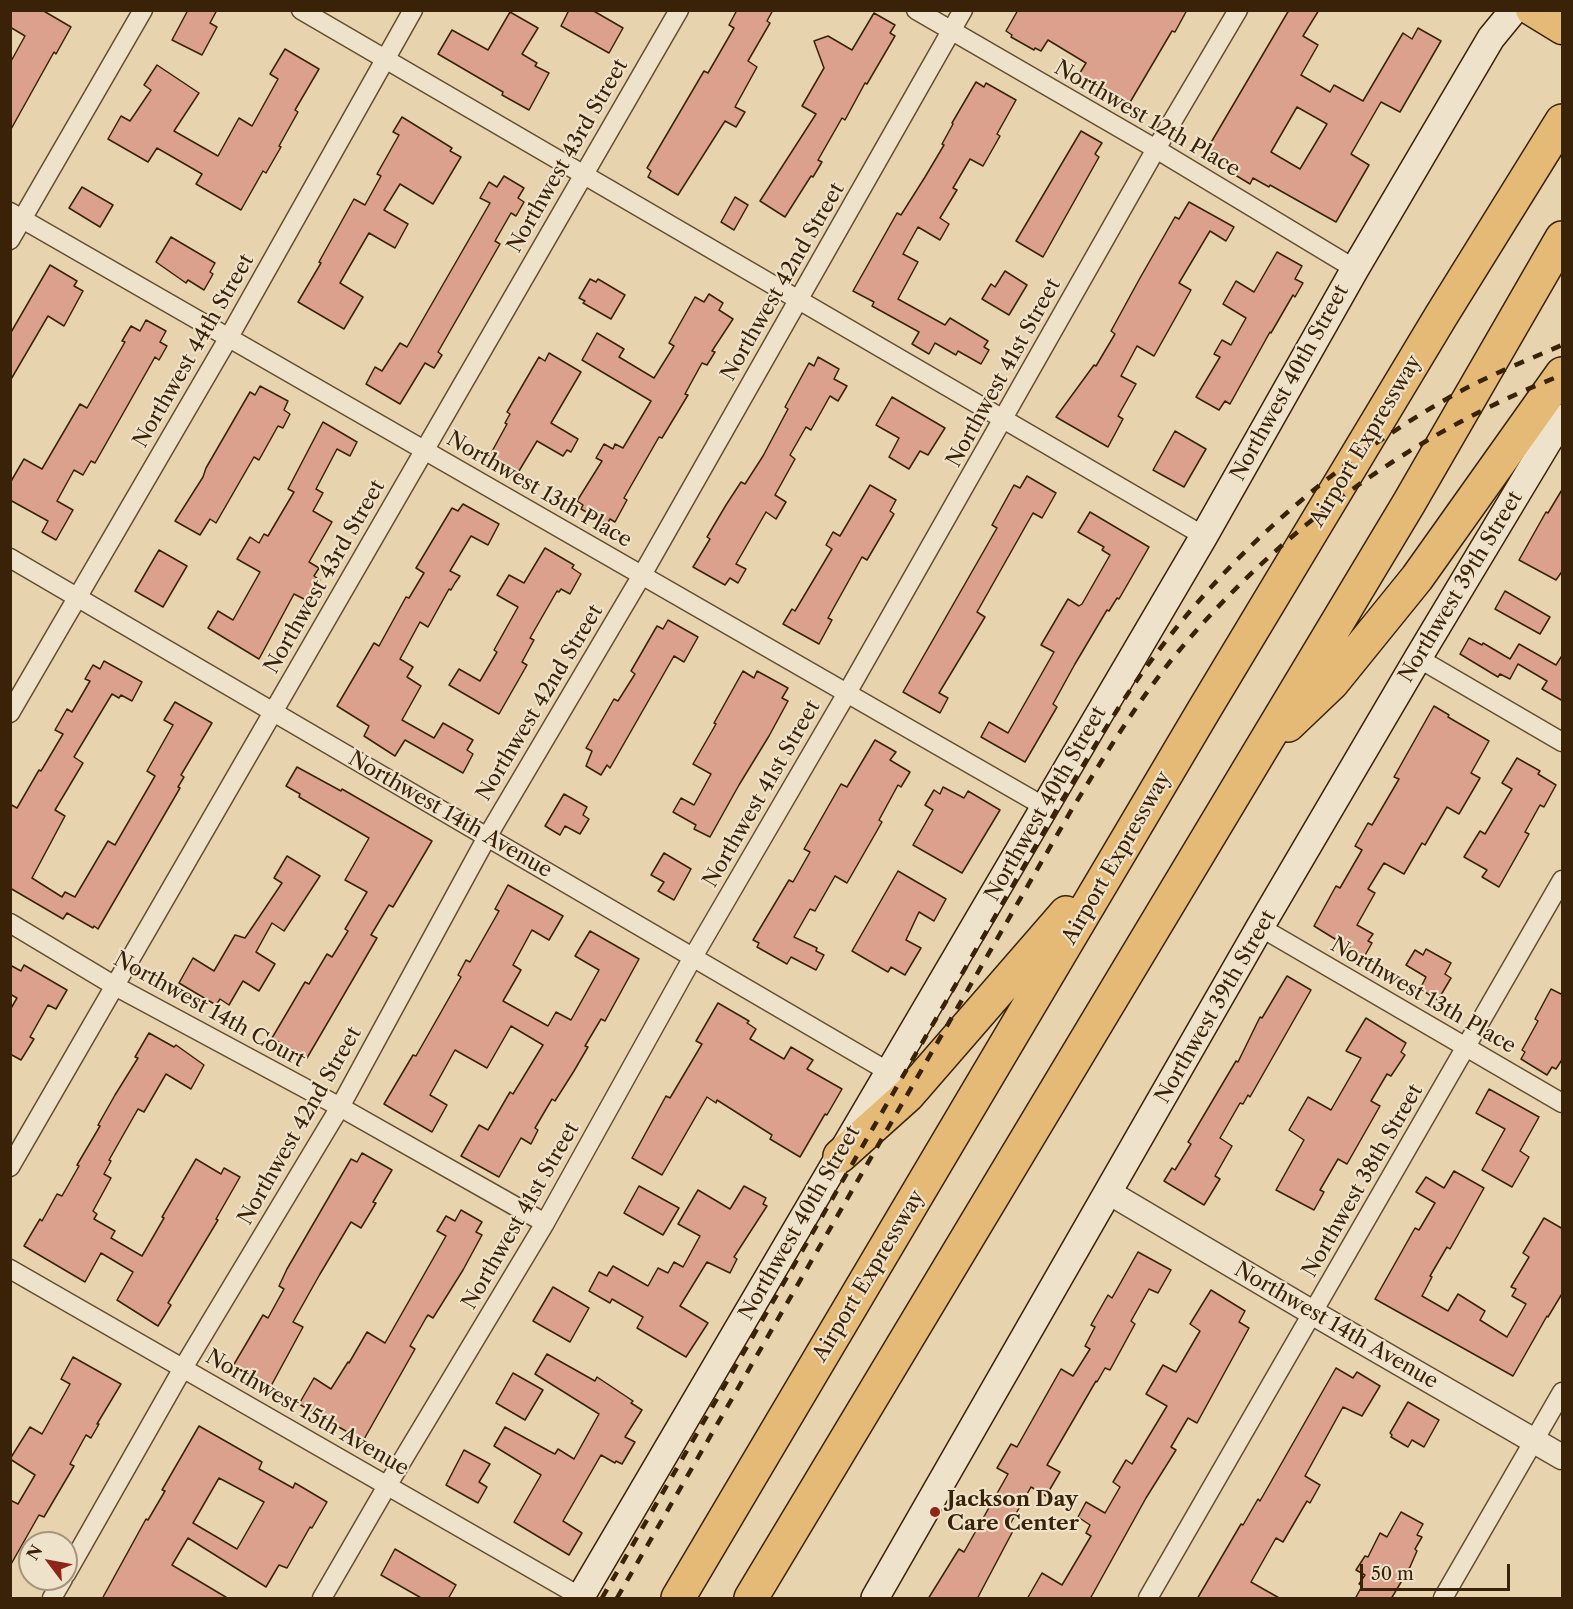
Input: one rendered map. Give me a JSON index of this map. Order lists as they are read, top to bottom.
{
  "streets": {
    "highway": ["Airport Expressway"],
    "main road": ["Northwest 40th Street", "Northwest 39th Street"],
    "street": [
      "Northwest 12th Place",
      "Northwest 43rd Street",
      "Northwest 42nd Street",
      "Northwest 44th Street",
      "Northwest 41st Street",
      "Northwest 13th Place",
      "Northwest 14th Avenue",
      "Northwest 14th Court",
      "Northwest 38th Street",
      "Northwest 15th Avenue"
    ]
  },
  "crossings": [
    ["Northwest 12th Place", "Northwest 42nd Street"],
    ["Northwest 12th Place", "Northwest 41st Street"],
    ["Northwest 12th Place", "Northwest 40th Street"],
    ["Northwest 43rd Street", "Northwest 13th Place"],
    ["Northwest 43rd Street", "Northwest 14th Avenue"],
    ["Northwest 43rd Street", "Northwest 14th Court"],
    ["Northwest 42nd Street", "Northwest 13th Place"],
    ["Northwest 42nd Street", "Northwest 14th Avenue"],
    ["Northwest 42nd Street", "Northwest 14th Court"],
    ["Northwest 42nd Street", "Northwest 15th Avenue"],
    ["Northwest 44th Street", "Northwest 13th Place"],
    ["Northwest 44th Street", "Northwest 14th Avenue"],
    ["Northwest 41st Street", "Northwest 13th Place"],
    ["Northwest 41st Street", "Northwest 14th Avenue"],
    ["Northwest 41st Street", "Northwest 14th Court"],
    ["Northwest 41st Street", "Northwest 15th Avenue"],
    ["Northwest 40th Street", "Northwest 13th Place"],
    ["Northwest 40th Street", "Northwest 14th Avenue"],
    ["Northwest 40th Street", "Northwest 15th Avenue"],
    ["Northwest 13th Place", "Northwest 39th Street"],
    ["Northwest 13th Place", "Northwest 38th Street"],
    ["Northwest 39th Street", "Northwest 14th Avenue"],
    ["Northwest 14th Avenue", "Northwest 38th Street"]
  ],
  "places": ["Jackson Day Care Center"],
  "scale_bar": "50 m",
  "north": "top left"
}
